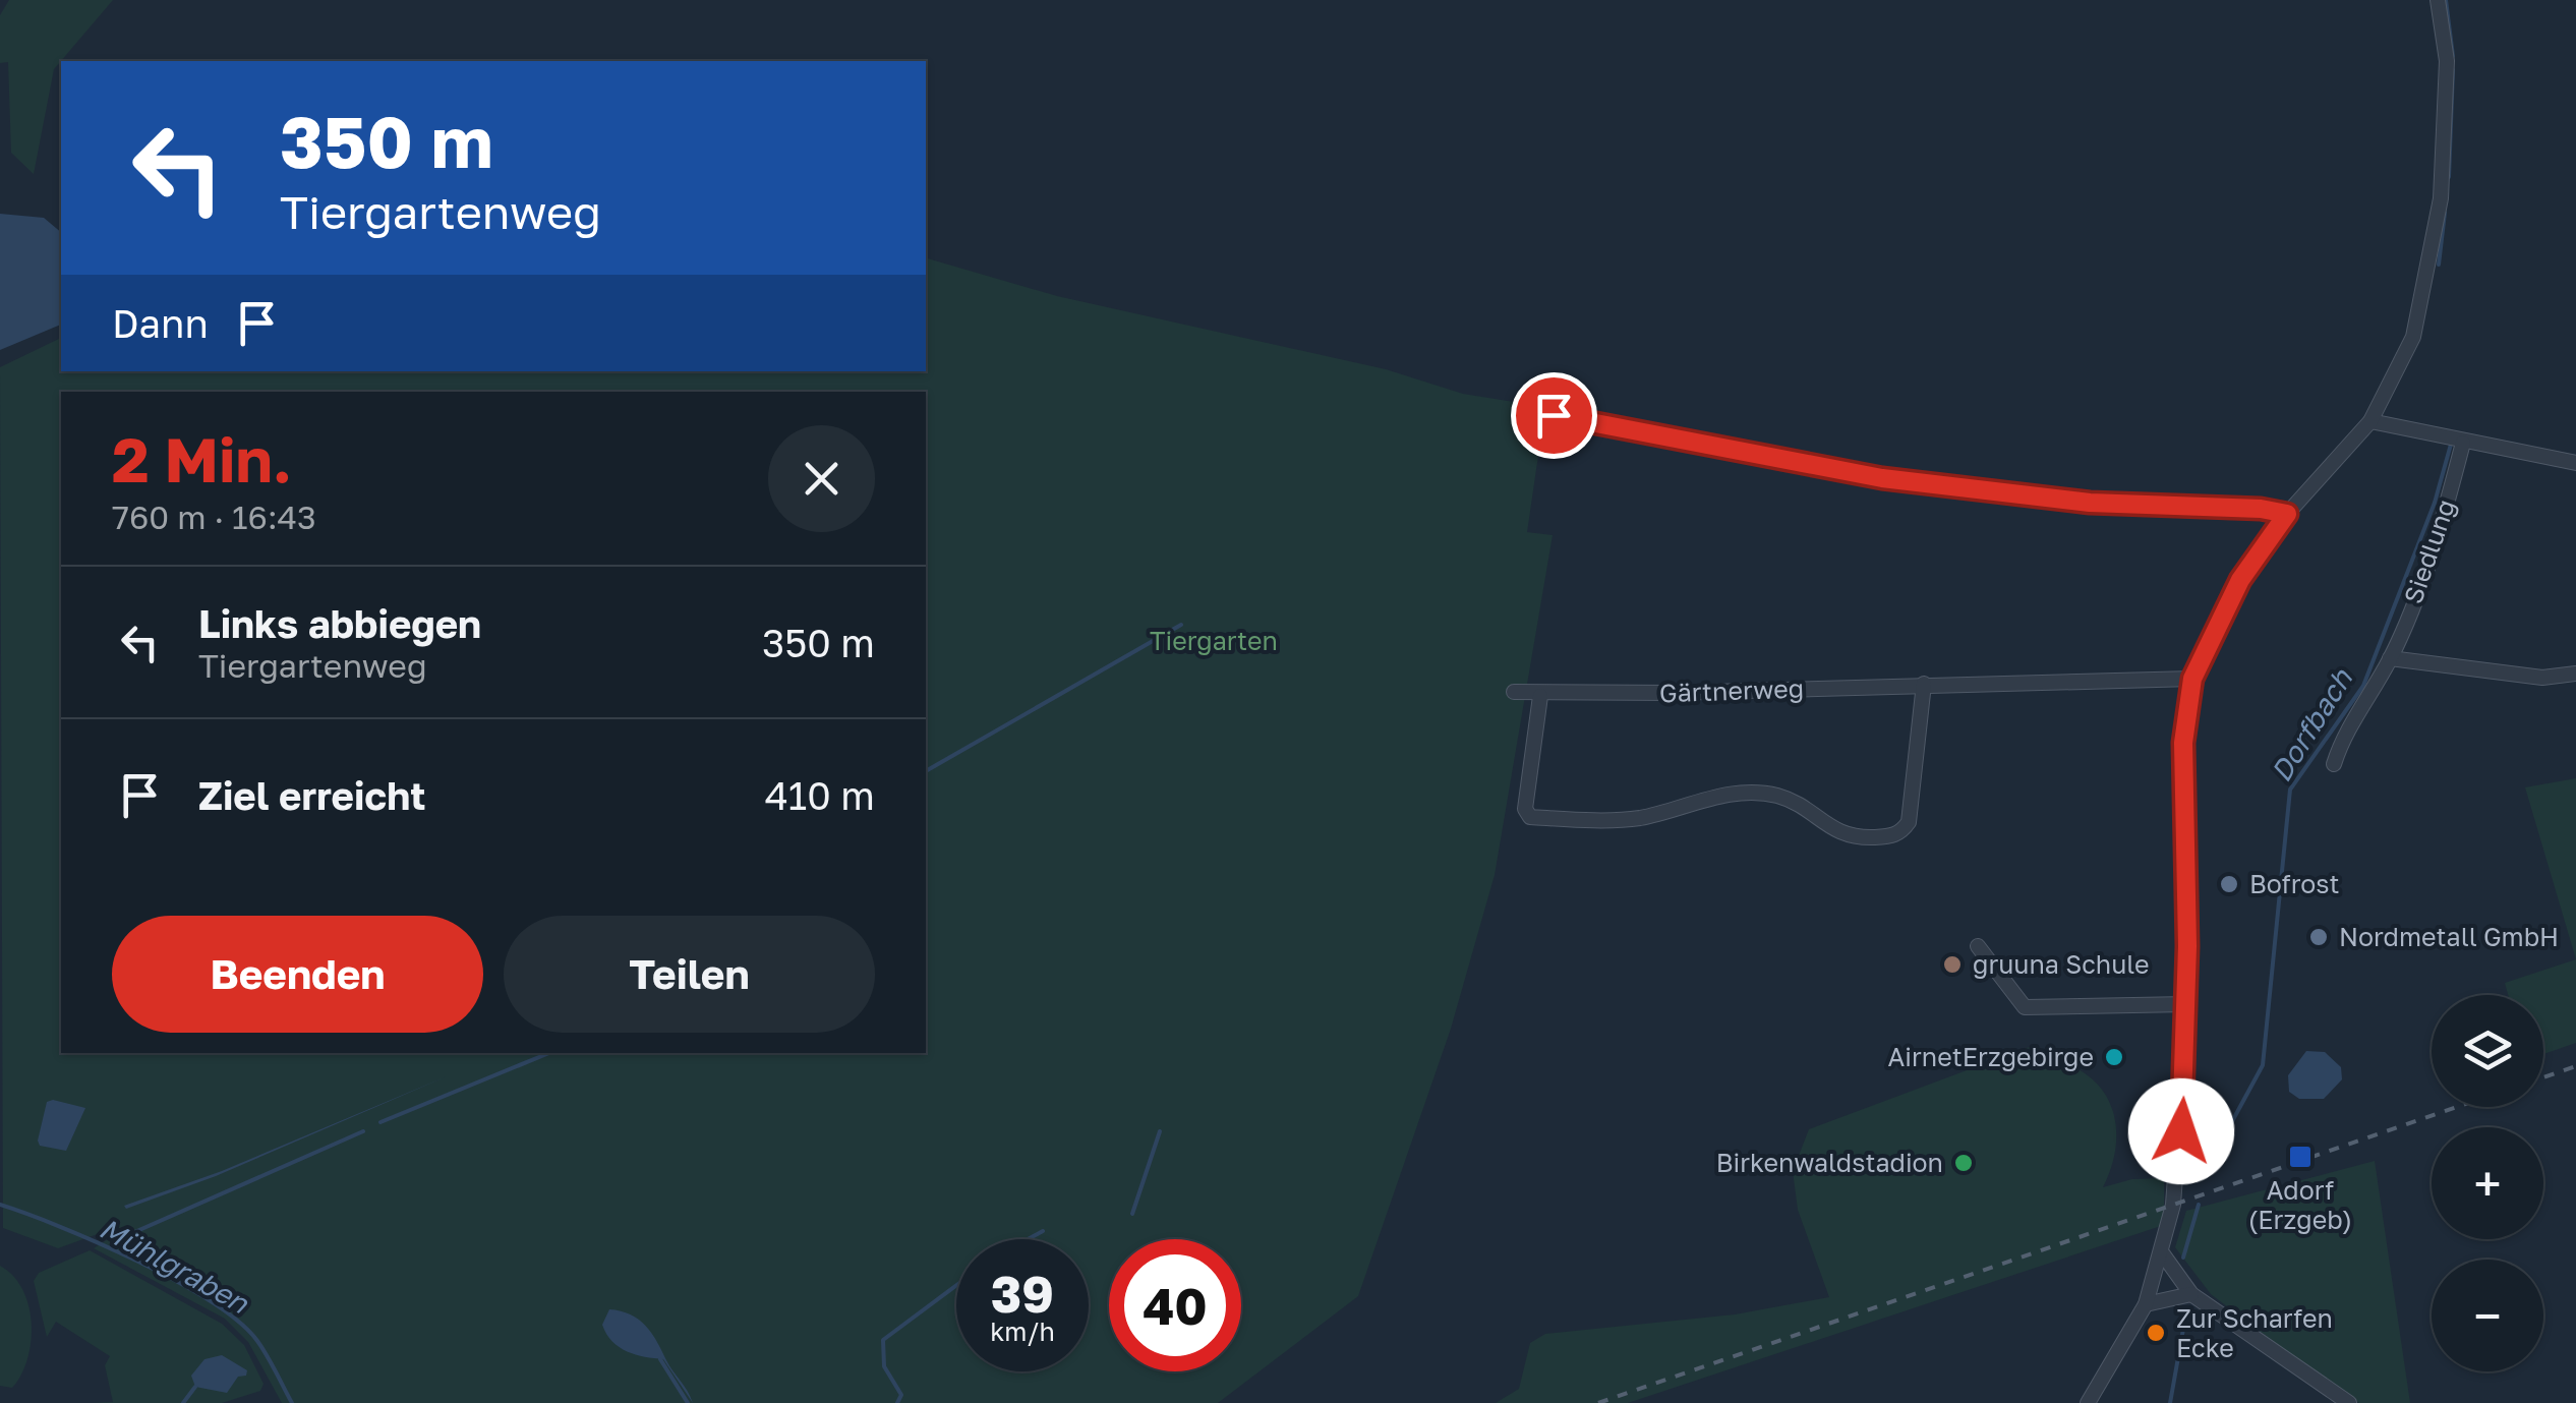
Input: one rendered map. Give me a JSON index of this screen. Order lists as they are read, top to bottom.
{
  "streets": {
    "street": ["Siedlung", "Gärtnerweg"]
  },
  "water": ["Dorfbach", "Mühlgraben"],
  "parks": ["Tiergarten"],
  "places": {
    "other": [
      "Bofrost",
      "Nordmetall GmbH",
      "gruuna Schule",
      "AirnetErzgebirge",
      "Birkenwaldstadion",
      "Zur Scharfen Ecke"
    ],
    "transit": ["Adorf (Erzgeb)"]
  },
  "page": {
    "turn": ["350 m", "Tiergartenweg"],
    "then": "Dann",
    "heading": ["2 Min.", "760 m · 16:43"],
    "list": [
      {
        "name": "Links abbiegen",
        "note": "Tiergartenweg",
        "value": "350 m"
      },
      {
        "name": "Ziel erreicht",
        "value": "410 m"
      }
    ],
    "buttons": ["Beenden", "Teilen"],
    "map_buttons": ["+", "−"],
    "speed": "39 km/h",
    "limit": "40"
  }
}
